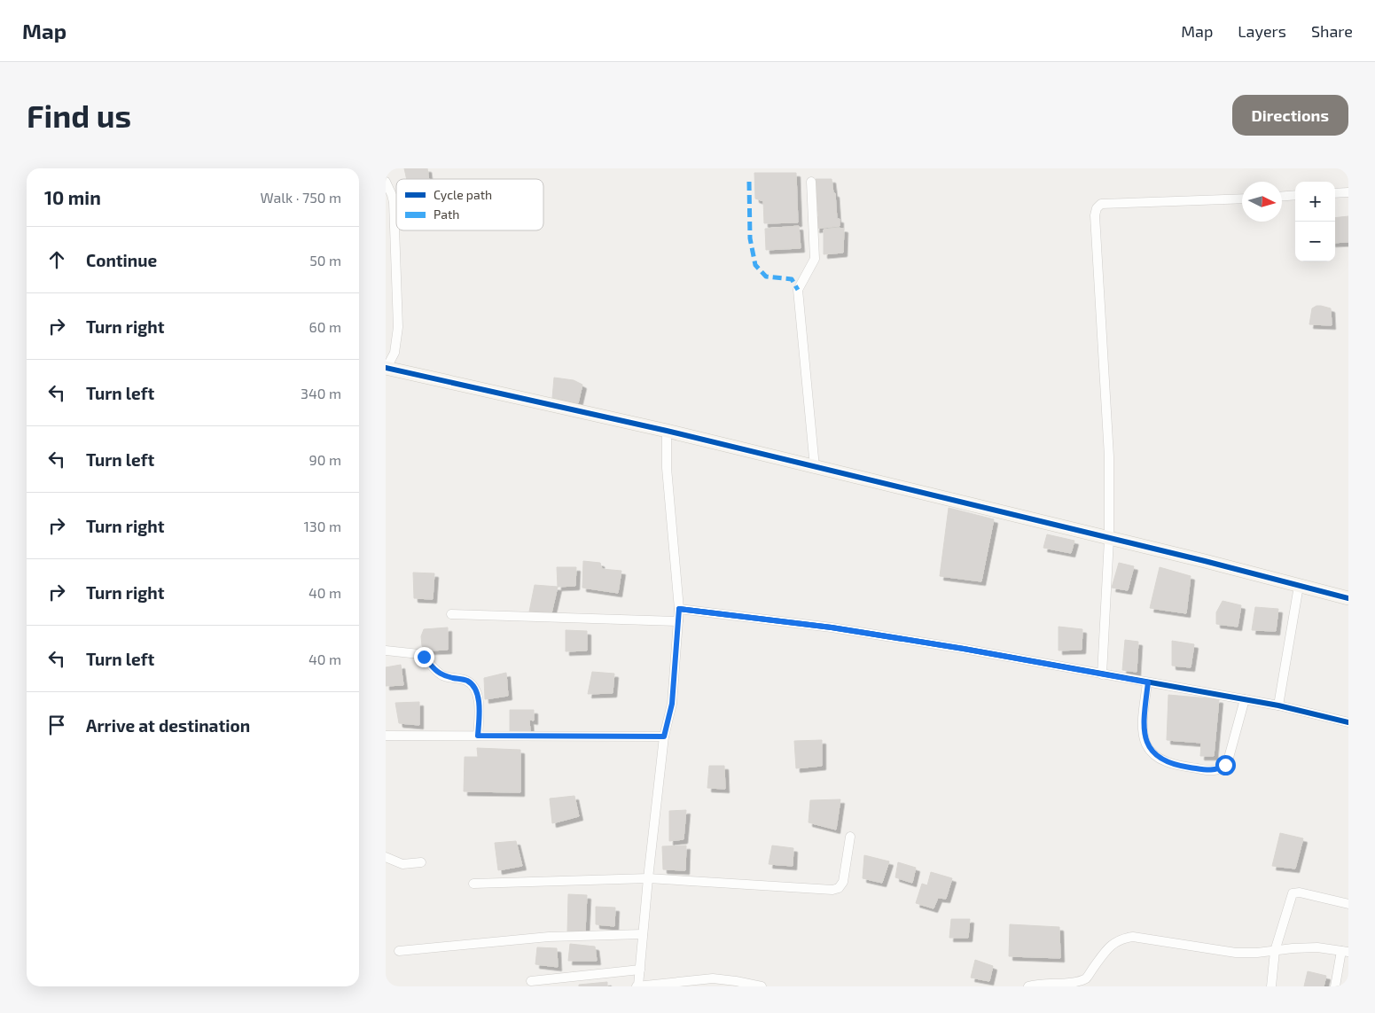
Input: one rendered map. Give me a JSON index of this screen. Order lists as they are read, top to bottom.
{
  "legend": ["Cycle path", "Path"],
  "north": "right",
  "page": {
    "header": "Map",
    "nav": ["Map", "Layers", "Share"],
    "buttons": "Directions",
    "title": "Find us",
    "heading": ["10 min", "Walk · 750 m"],
    "map_buttons": ["+", "−"],
    "list": [
      ["Continue", "50 m"],
      ["Turn right", "60 m"],
      ["Turn left", "340 m"],
      ["Turn left", "90 m"],
      ["Turn right", "130 m"],
      ["Turn right", "40 m"],
      ["Turn left", "40 m"],
      "Arrive at destination"
    ]
  }
}
